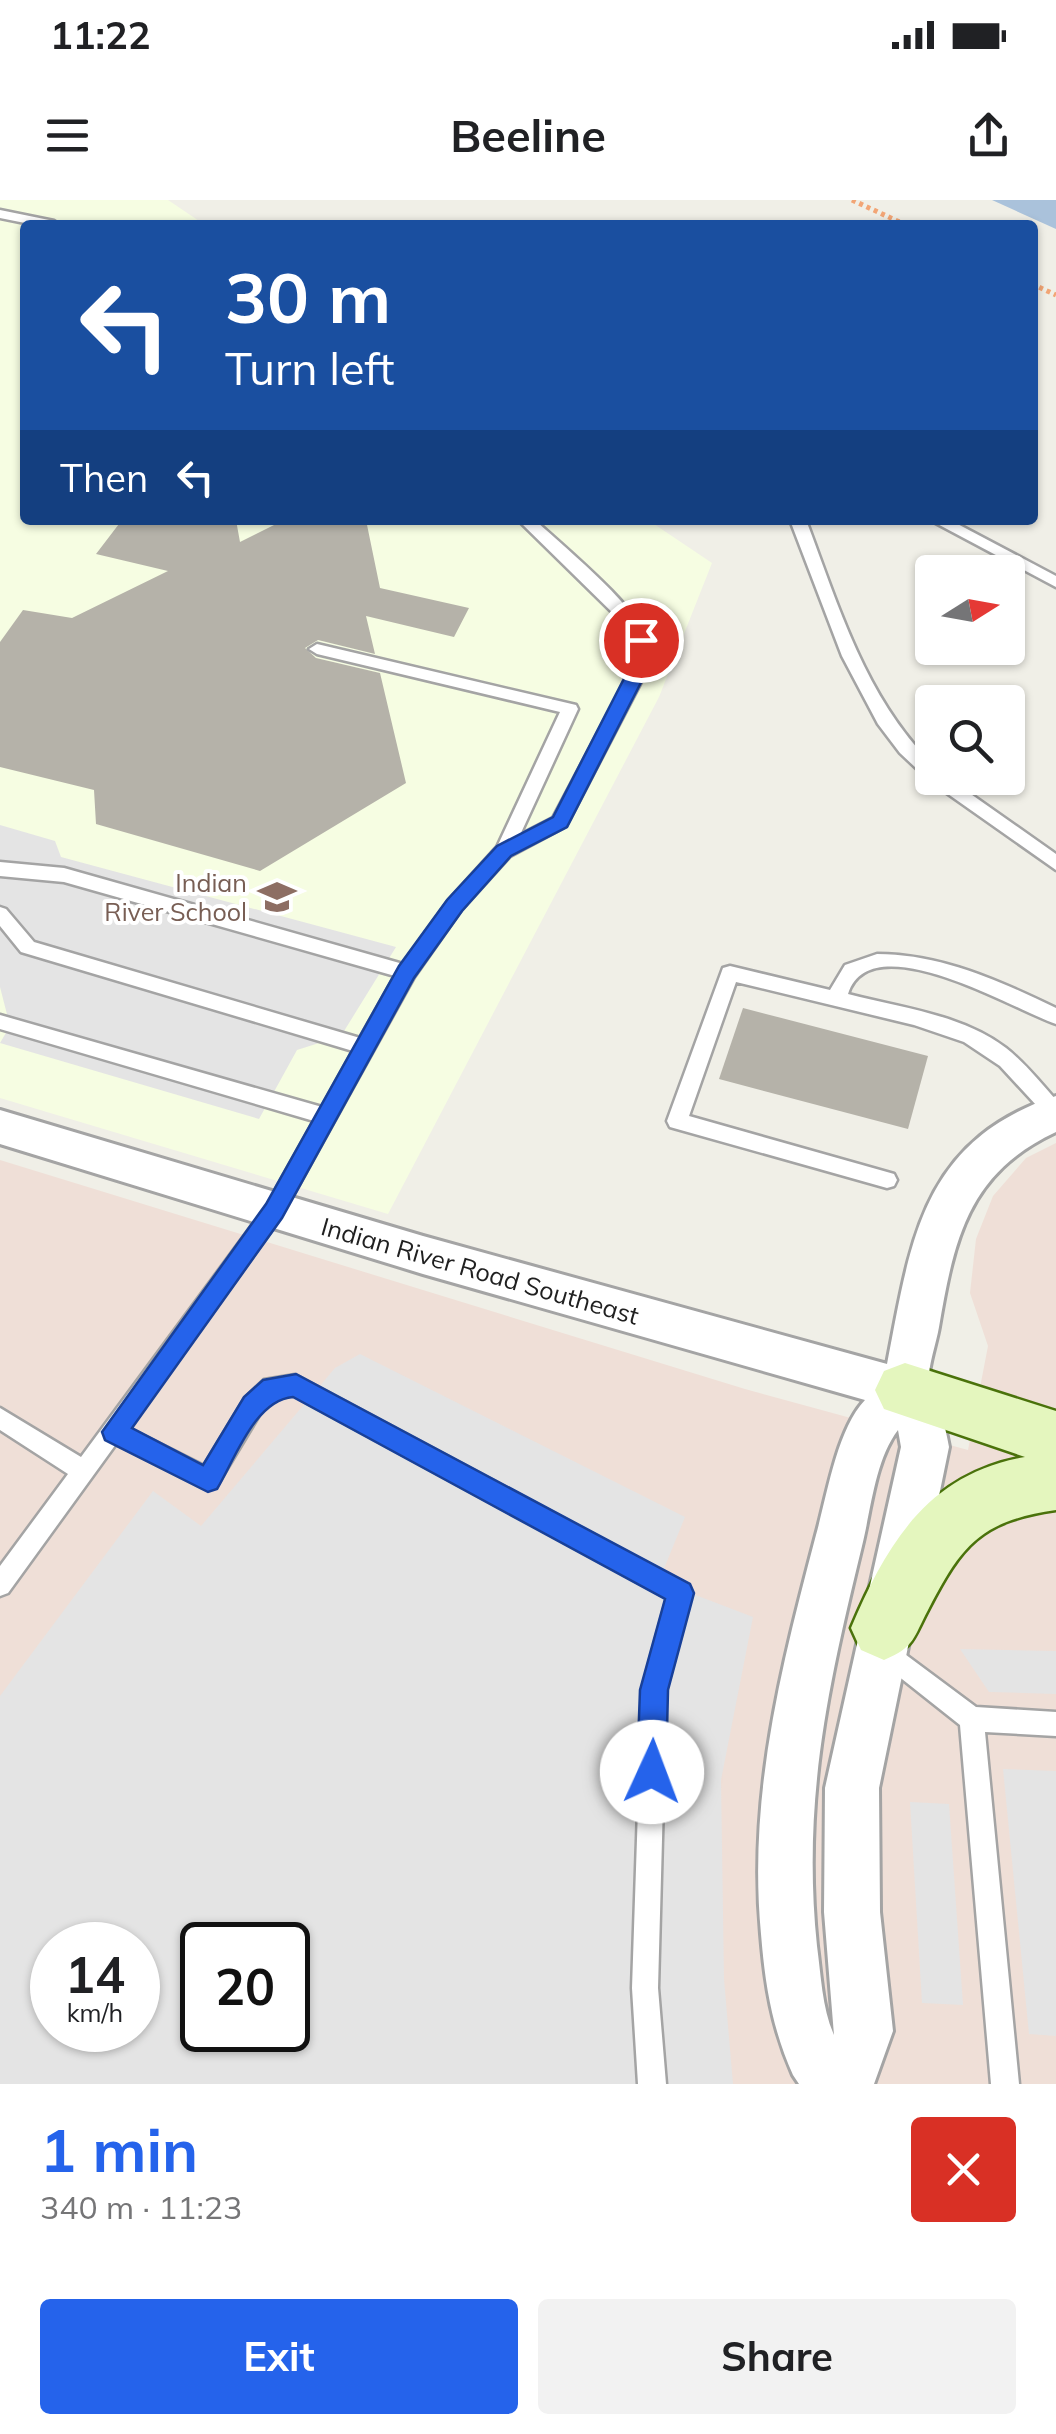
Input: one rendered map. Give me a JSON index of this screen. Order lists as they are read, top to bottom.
{
  "streets": {
    "street": ["Indian River Road Southeast"]
  },
  "places": {
    "school or university": ["Indian River School"]
  },
  "north": "right",
  "page": {
    "status": "11:22",
    "header": "Beeline",
    "turn": ["30 m", "Turn left"],
    "then": "Then",
    "speed": "14 km/h",
    "limit": "20",
    "heading": ["1 min", "340 m · 11:23"],
    "buttons": ["Exit", "Share"]
  }
}
